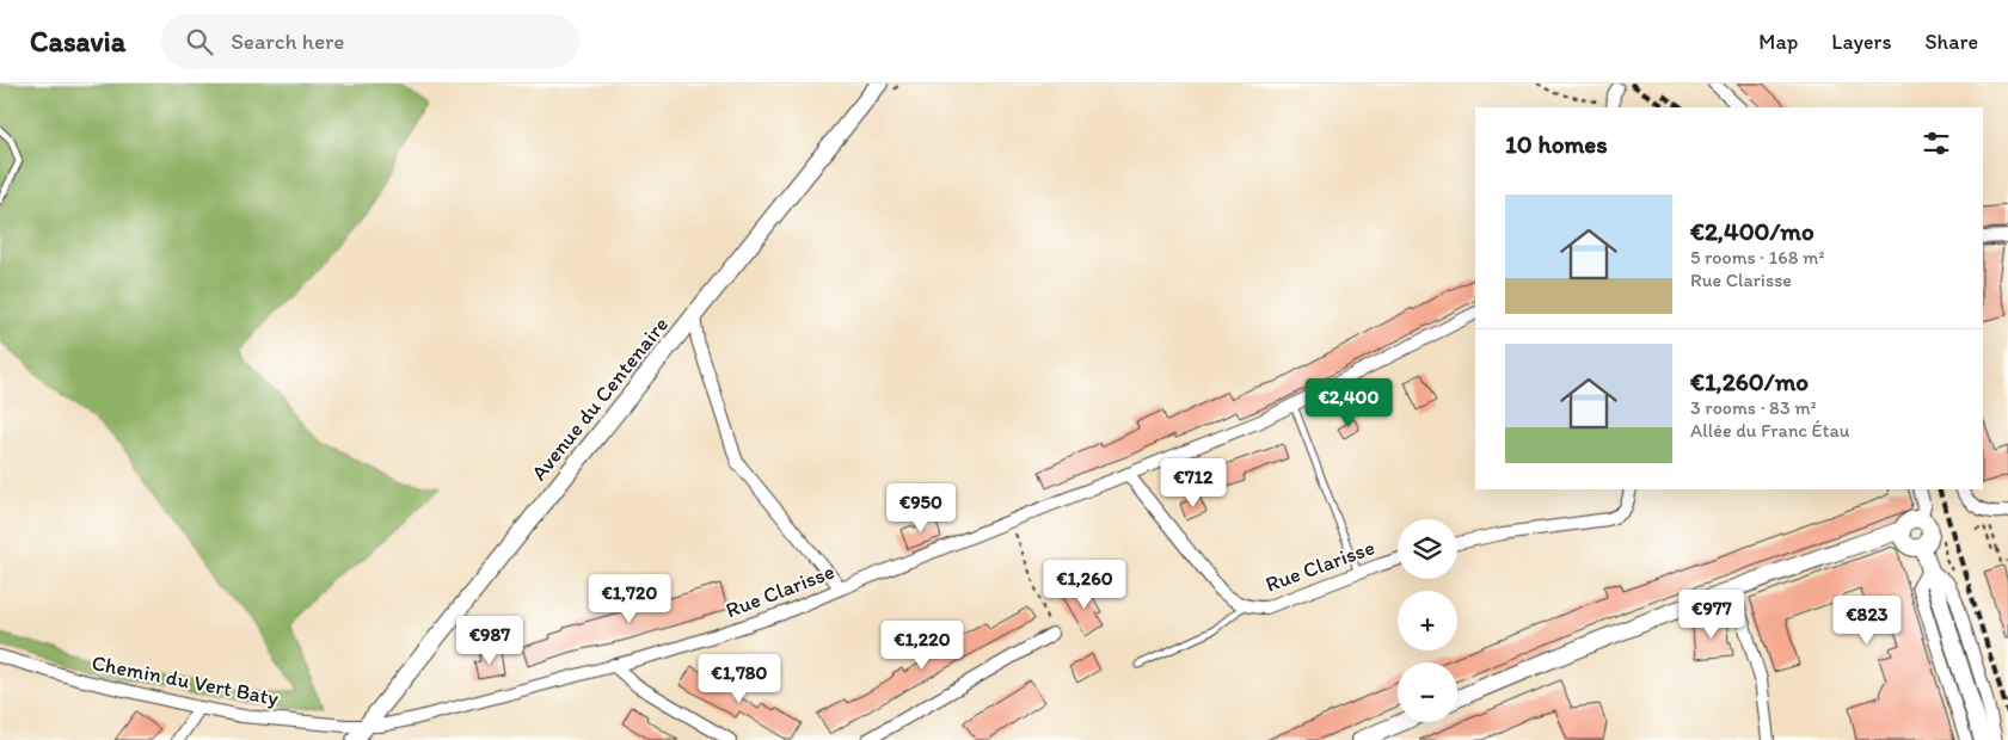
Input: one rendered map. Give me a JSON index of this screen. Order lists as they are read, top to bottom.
{
  "streets": {
    "street": ["Avenue du Centenaire", "Rue Clarisse", "Chemin du Vert Baty"]
  },
  "crossings": [
    ["Avenue du Centenaire", "Rue Clarisse"],
    ["Avenue du Centenaire", "Chemin du Vert Baty"],
    ["Rue Clarisse", "Chemin du Vert Baty"]
  ],
  "page": {
    "header": "Casavia",
    "search": "Search here",
    "nav": ["Map", "Layers", "Share"],
    "heading": "10 homes",
    "list": [
      {
        "name": "€2,400/mo",
        "note": "5 rooms · 168 m² · Rue Clarisse"
      },
      {
        "name": "€1,260/mo",
        "note": "3 rooms · 83 m² · Allée du Franc Étau"
      }
    ],
    "price": [
      "€2,400",
      "€712",
      "€950",
      "€1,260",
      "€1,720",
      "€977",
      "€823",
      "€987",
      "€1,220",
      "€1,780"
    ],
    "map_buttons": ["+", "−"]
  }
}
